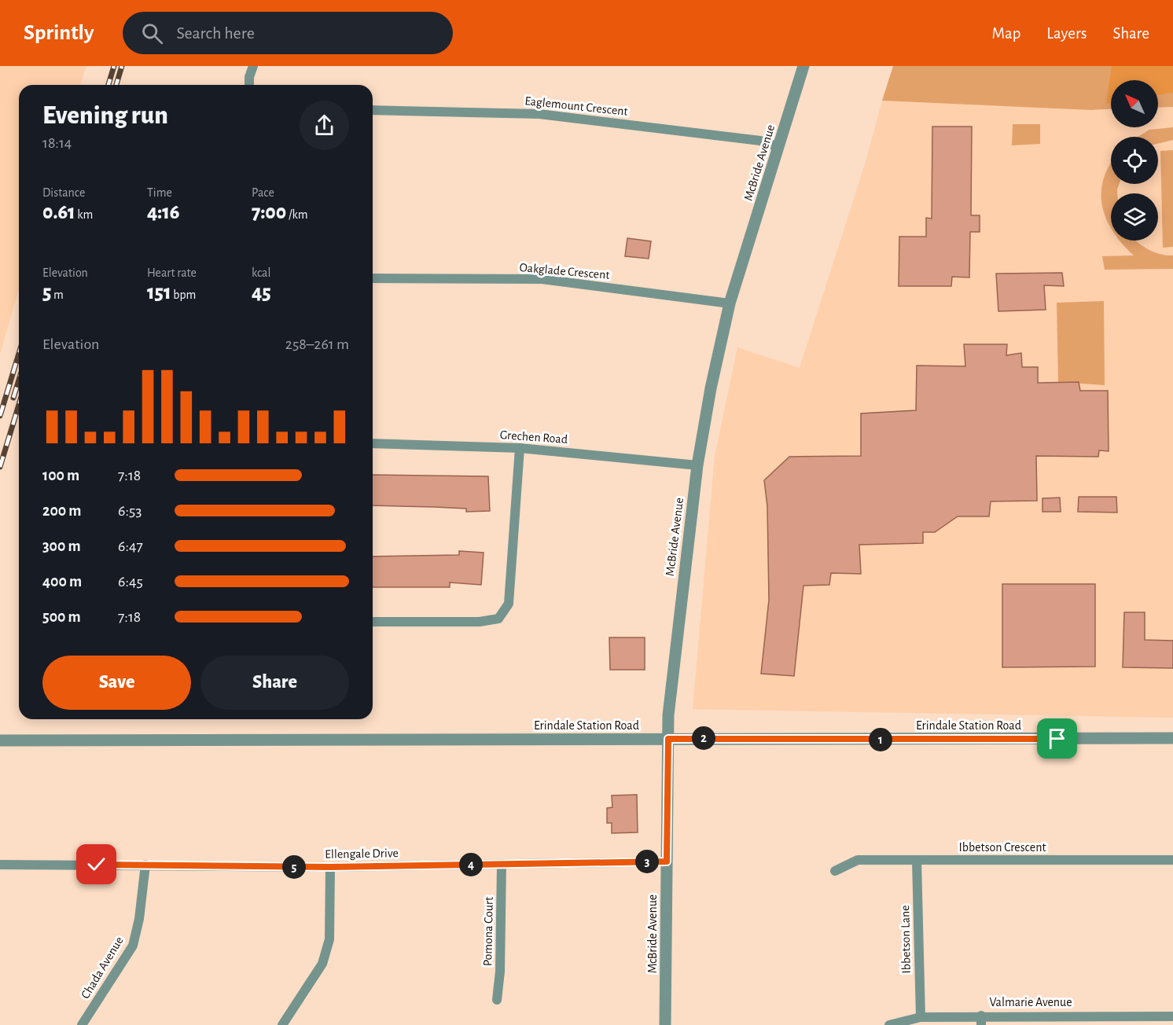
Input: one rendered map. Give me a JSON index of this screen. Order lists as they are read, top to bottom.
{
  "streets": {
    "street": [
      "Eaglemount Crescent",
      "McBride Avenue",
      "Oakglade Crescent",
      "Grechen Road",
      "Erindale Station Road",
      "Ibbetson Crescent",
      "Ellengale Drive",
      "Pomona Court",
      "Ibbetson Lane",
      "Chada Avenue",
      "Valmarie Avenue"
    ]
  },
  "crossings": [
    ["Eaglemount Crescent", "McBride Avenue"],
    ["McBride Avenue", "Oakglade Crescent"],
    ["McBride Avenue", "Grechen Road"],
    ["McBride Avenue", "Erindale Station Road"],
    ["McBride Avenue", "Ellengale Drive"],
    ["Ibbetson Crescent", "Ibbetson Lane"],
    ["Ellengale Drive", "Pomona Court"],
    ["Ellengale Drive", "Chada Avenue"],
    ["Ibbetson Lane", "Valmarie Avenue"]
  ],
  "north": "top left",
  "page": {
    "header": "Sprintly",
    "search": "Search here",
    "nav": ["Map", "Layers", "Share"],
    "heading": ["Evening run", "18:14"],
    "stats": [
      ["Distance", "0.61 km"],
      ["Time", "4:16"],
      ["Pace", "7:00 /km"],
      ["Elevation", "5 m"],
      ["Heart rate", "151 bpm"],
      ["kcal", "45"]
    ],
    "chart": ["Elevation", "258–261 m"],
    "list": [
      {
        "name": "100 m",
        "note": "7:18"
      },
      {
        "name": "200 m",
        "note": "6:53"
      },
      {
        "name": "300 m",
        "note": "6:47"
      },
      {
        "name": "400 m",
        "note": "6:45"
      },
      {
        "name": "500 m",
        "note": "7:18"
      }
    ],
    "buttons": ["Save", "Share"],
    "pins": [
      "2",
      "1",
      "3",
      "4",
      "5"
    ]
  }
}
